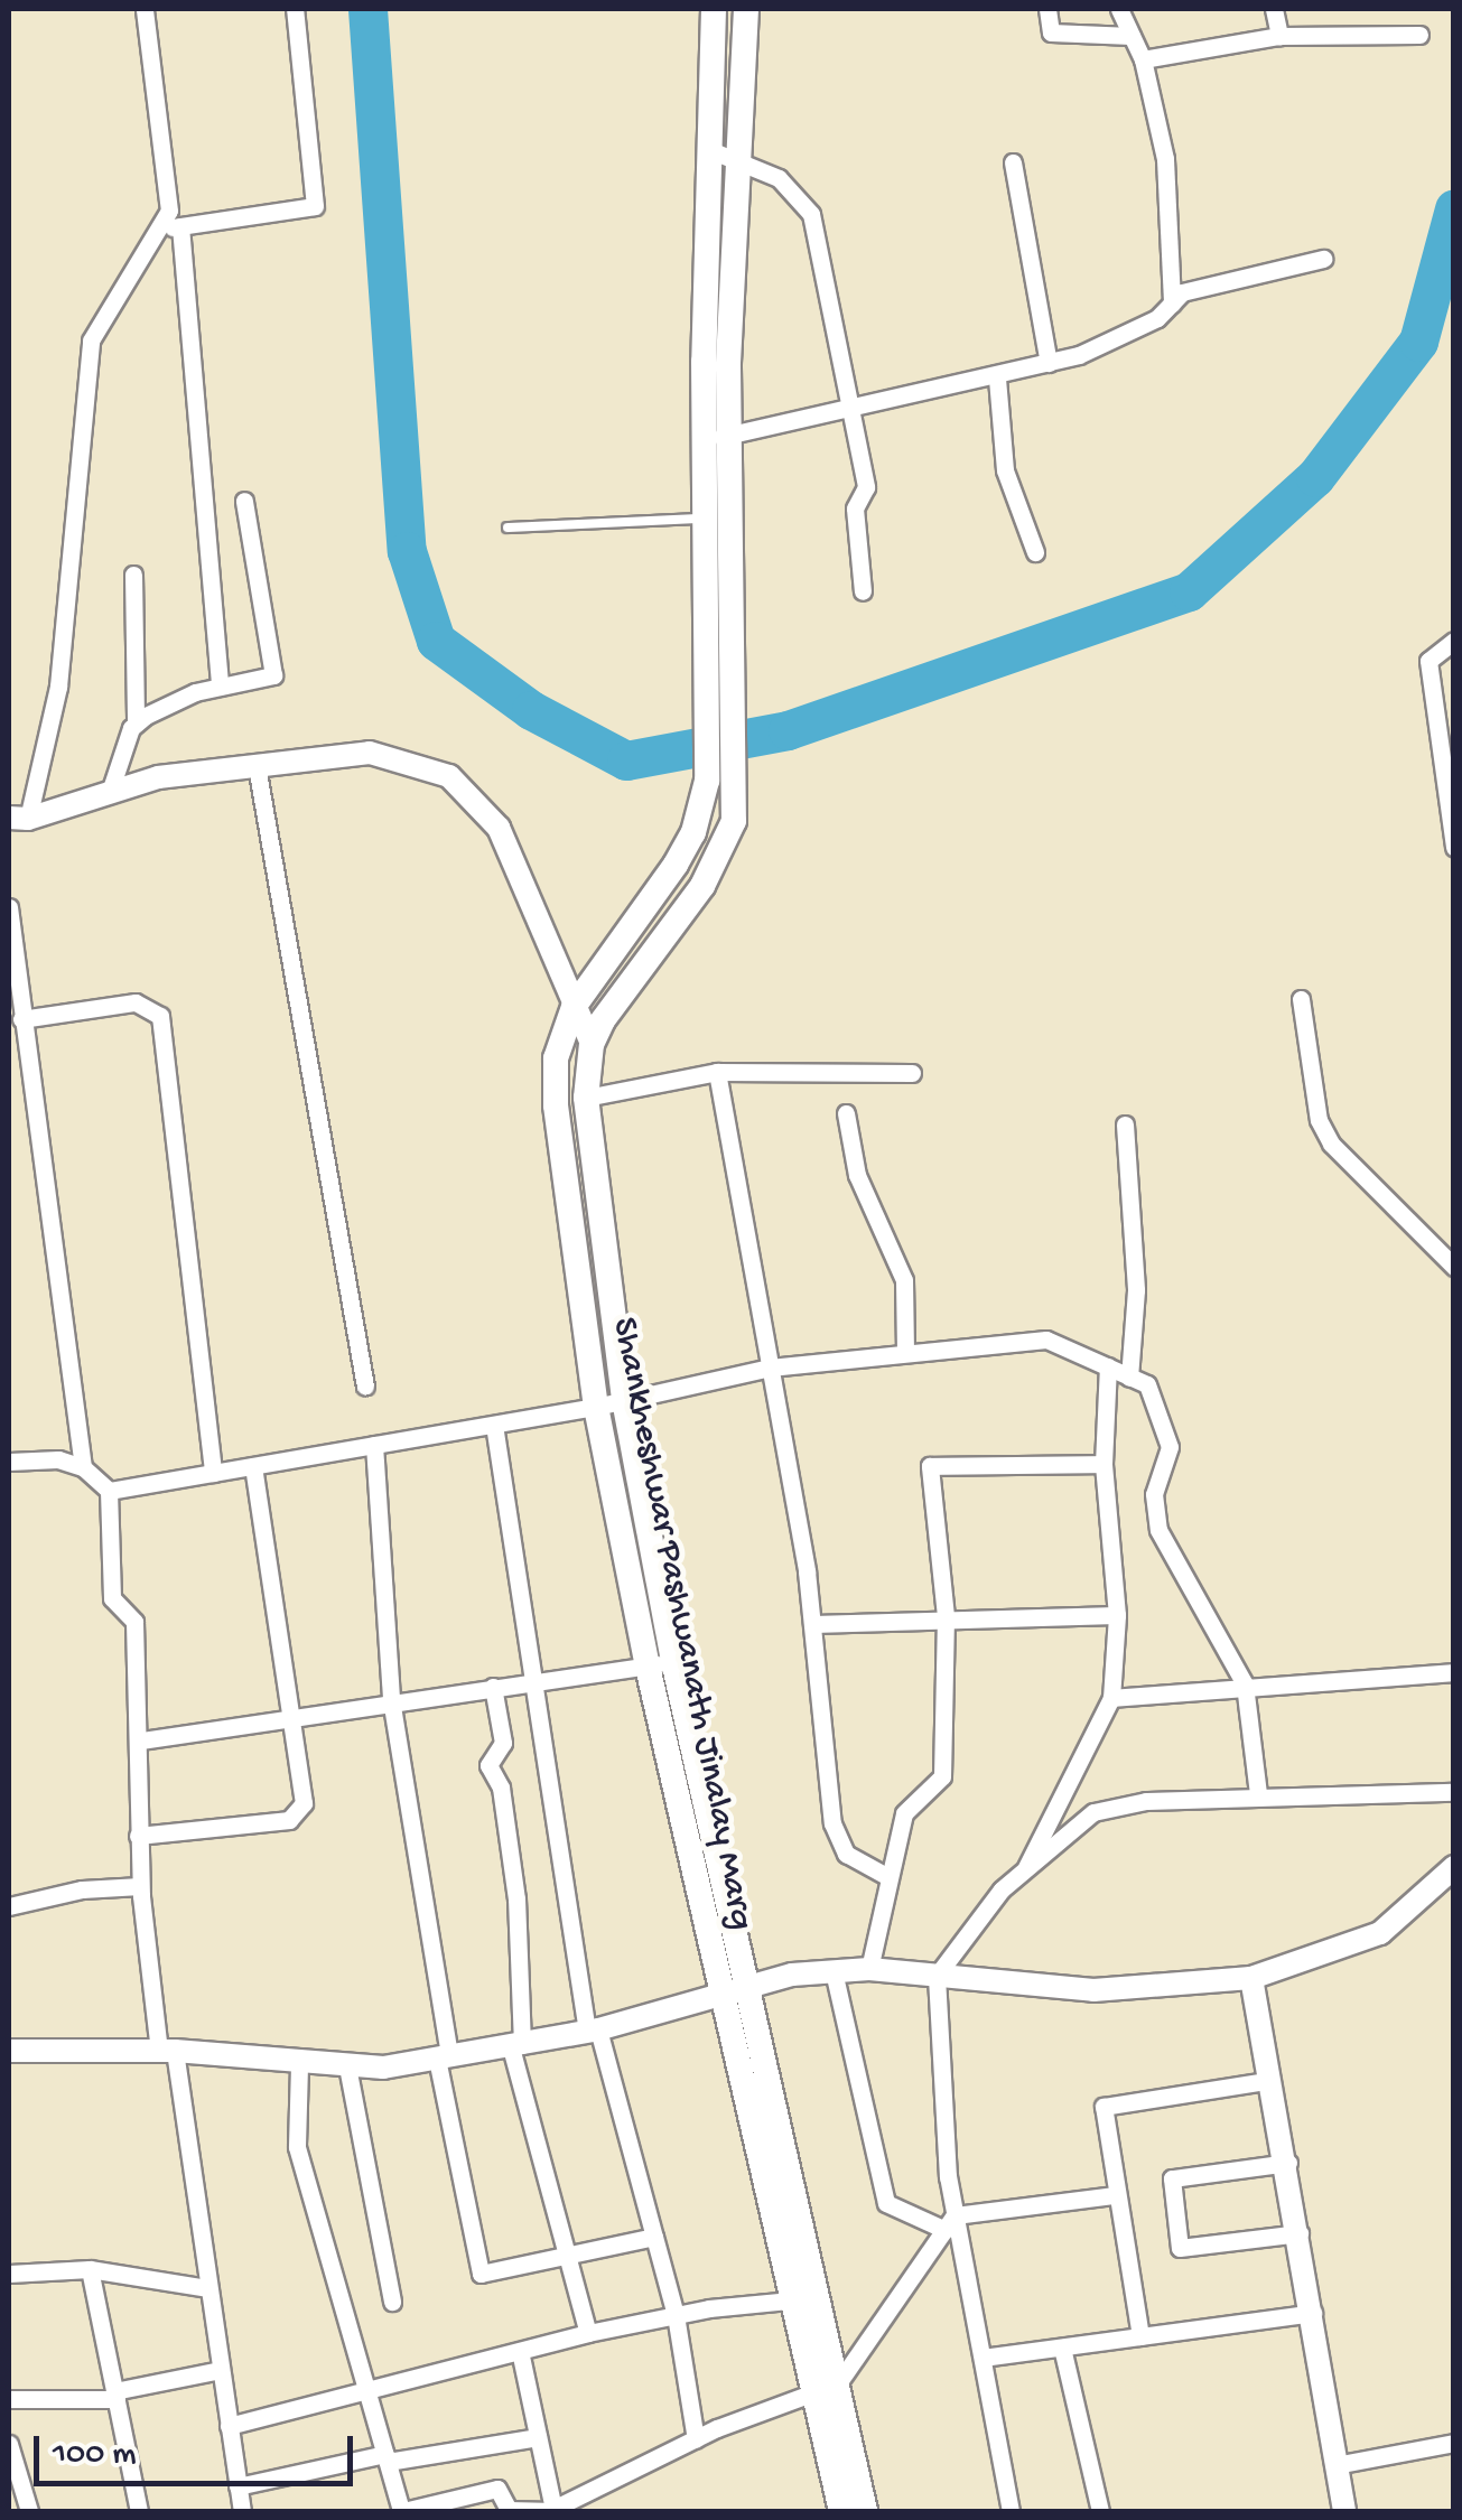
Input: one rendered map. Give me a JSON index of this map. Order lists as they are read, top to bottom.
{
  "streets": {
    "main road": ["Shankheshwar Pashwanath Jinalay Marg"]
  },
  "scale_bar": "100 m"
}
